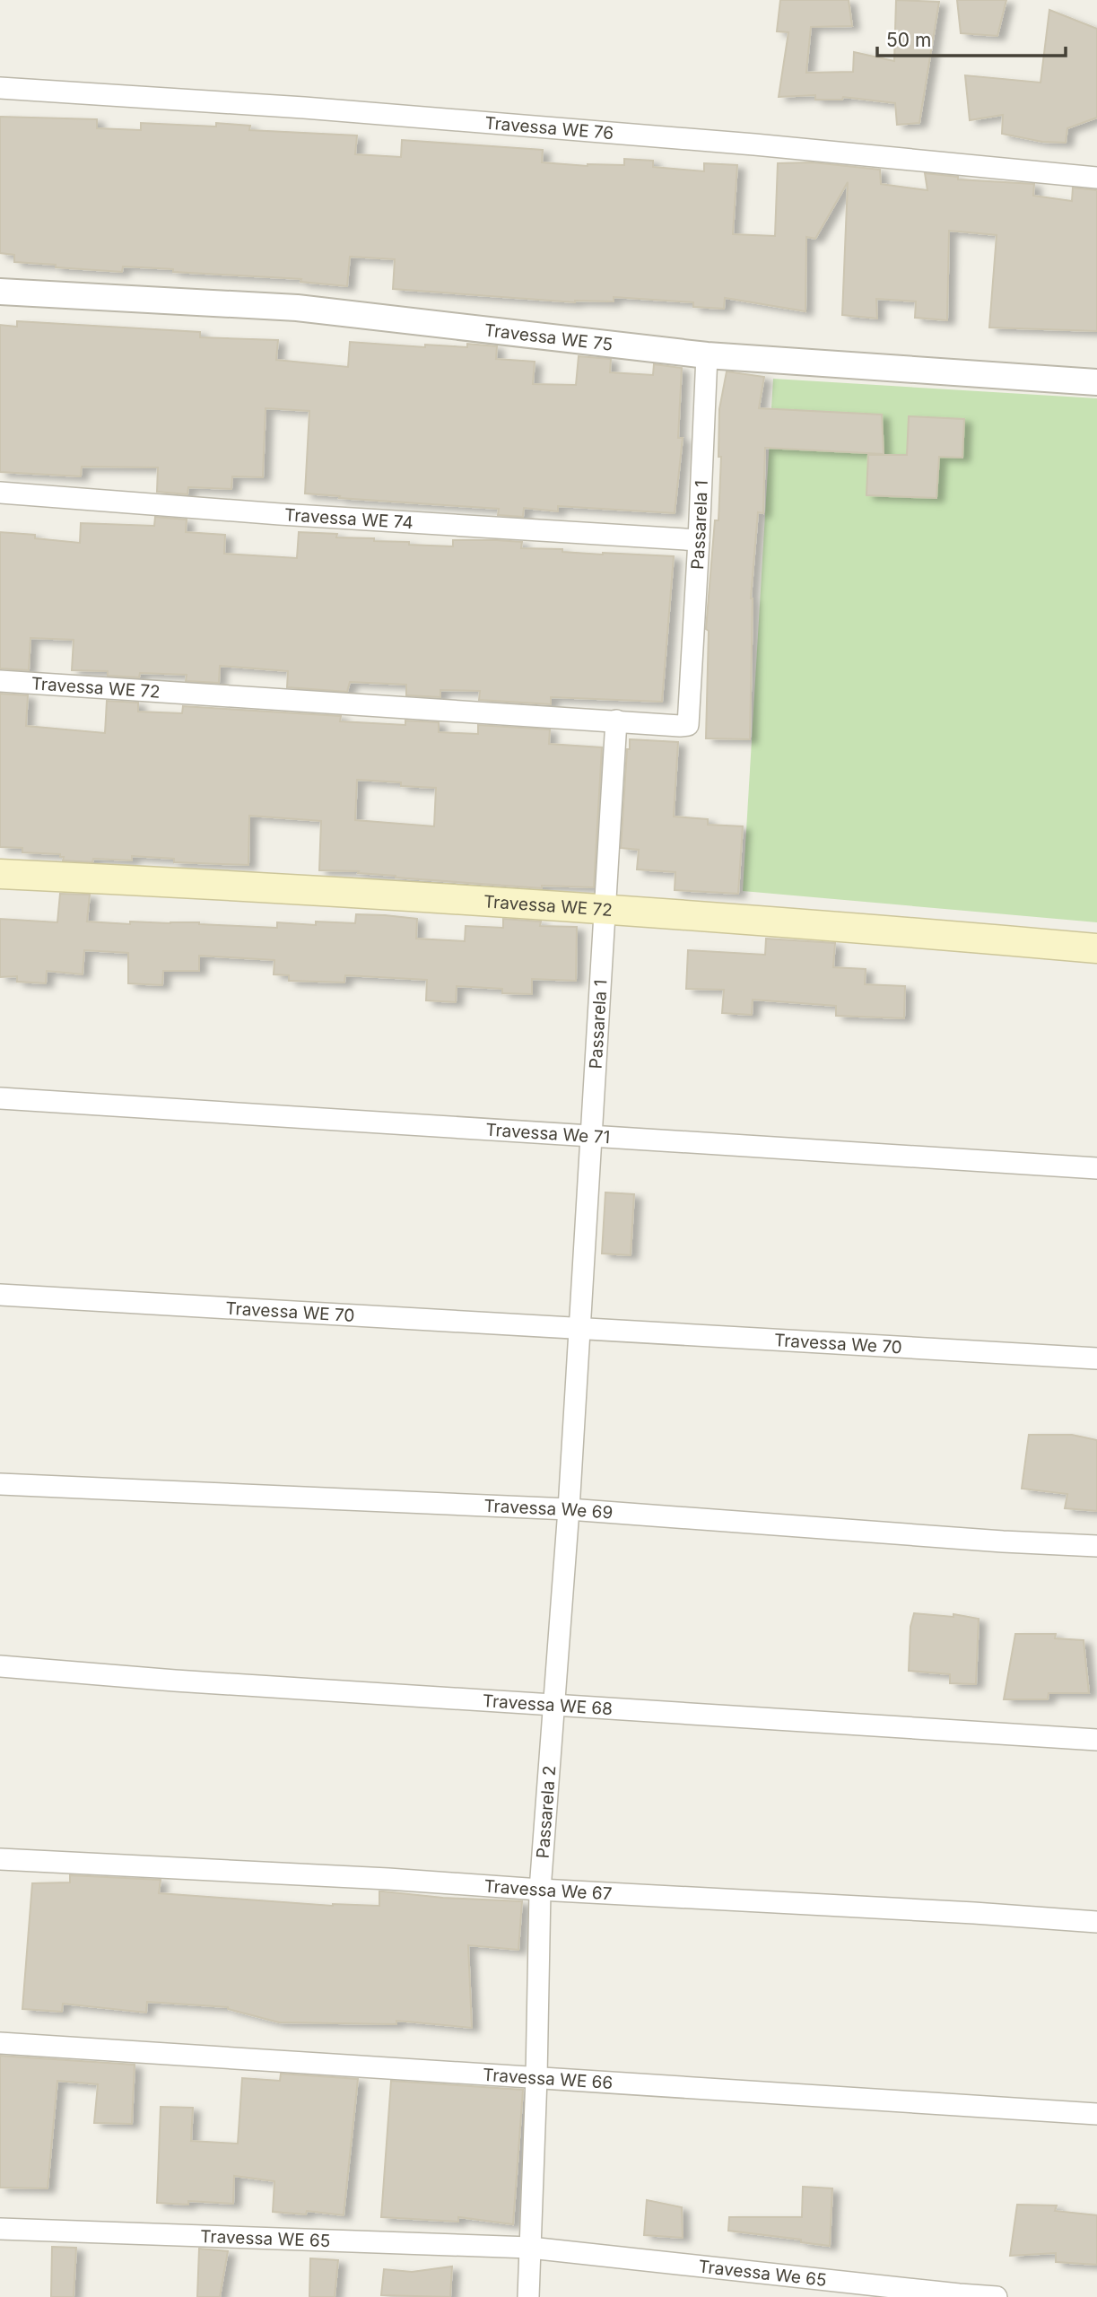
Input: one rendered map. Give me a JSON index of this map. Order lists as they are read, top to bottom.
{
  "streets": {
    "main road": ["Travessa WE 72"],
    "street": [
      "Travessa WE 76",
      "Travessa WE 75",
      "Travessa WE 74",
      "Passarela 1",
      "Travessa We 71",
      "Travessa WE 70",
      "Travessa We 70",
      "Travessa We 69",
      "Travessa WE 68",
      "Passarela 2",
      "Travessa We 67",
      "Travessa WE 66",
      "Travessa WE 65",
      "Travessa We 65"
    ]
  },
  "crossings": [
    ["Travessa WE 75", "Passarela 1"],
    ["Travessa WE 74", "Passarela 1"],
    ["Passarela 1", "Travessa WE 72"],
    ["Passarela 1", "Travessa We 71"],
    ["Passarela 1", "Travessa WE 70"],
    ["Passarela 1", "Travessa We 70"],
    ["Passarela 1", "Passarela 2"],
    ["Travessa WE 70", "Travessa We 70"],
    ["Travessa WE 70", "Passarela 2"],
    ["Travessa We 70", "Passarela 2"],
    ["Travessa We 69", "Passarela 2"],
    ["Travessa WE 68", "Passarela 2"],
    ["Passarela 2", "Travessa We 67"],
    ["Passarela 2", "Travessa WE 66"],
    ["Passarela 2", "Travessa WE 65"],
    ["Passarela 2", "Travessa We 65"],
    ["Travessa WE 65", "Travessa We 65"]
  ],
  "scale_bar": "50 m"
}
